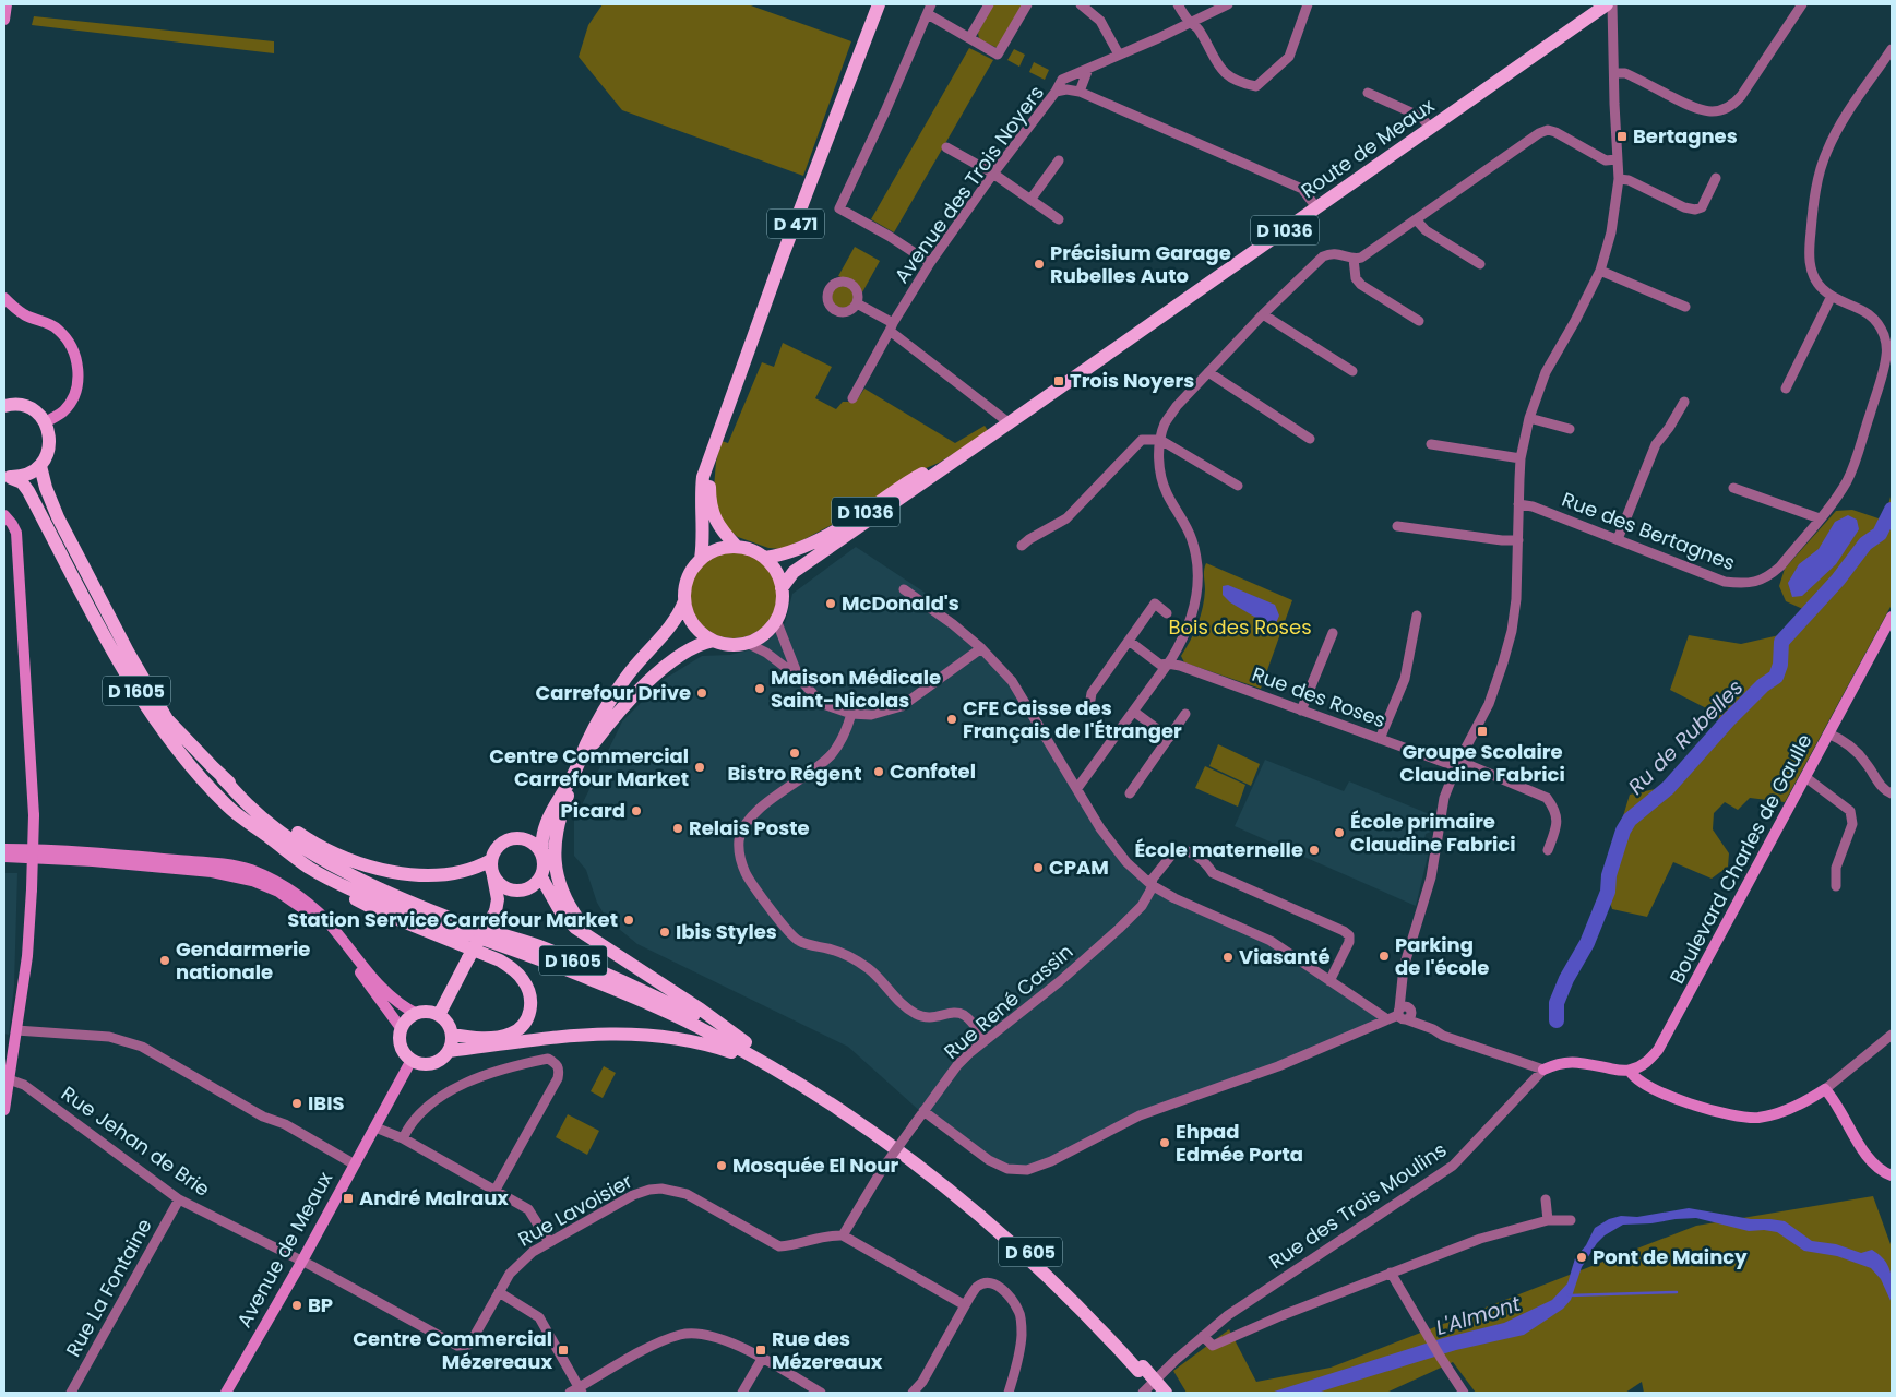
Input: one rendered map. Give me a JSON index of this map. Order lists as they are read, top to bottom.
{
  "streets": {
    "main road": [
      "Route de Meaux",
      "D 471",
      "D 1036",
      "D 1605",
      "D 605"
    ],
    "street": [
      "Avenue des Trois Noyers",
      "Rue des Bertagnes",
      "Rue des Roses",
      "Boulevard Charles de Gaulle",
      "Rue René Cassin",
      "Rue Jehan de Brie",
      "Rue des Trois Moulins",
      "Rue Lavoisier",
      "Avenue de Meaux",
      "Rue La Fontaine"
    ]
  },
  "crossings": [
    ["Route de Meaux", "Avenue des Trois Noyers"],
    ["Route de Meaux", "D 471"],
    ["D 1605", "D 605"],
    ["Rue René Cassin", "Rue Lavoisier"],
    ["Rue Jehan de Brie", "Rue Lavoisier"],
    ["Rue Jehan de Brie", "Avenue de Meaux"],
    ["Rue Jehan de Brie", "Rue La Fontaine"],
    ["Rue Lavoisier", "Avenue de Meaux"]
  ],
  "water": ["Ru de Rubelles", "L'Almont"],
  "parks": ["Bois des Roses"],
  "places": {
    "transit": [
      "Bertagnes",
      "Trois Noyers",
      "Groupe Scolaire Claudine Fabrici",
      "André Malraux",
      "Centre Commercial Mézereaux",
      "Rue des Mézereaux"
    ],
    "other": [
      "Précisium Garage Rubelles Auto",
      "McDonald's",
      "Maison Médicale Saint-Nicolas",
      "Carrefour Drive",
      "CFE Caisse des Français de l'Étranger",
      "Bistro Régent",
      "Centre Commercial Carrefour Market",
      "Confotel",
      "Picard",
      "Relais Poste",
      "École primaire Claudine Fabrici",
      "École maternelle",
      "CPAM",
      "Station Service Carrefour Market",
      "Ibis Styles",
      "Parking de l'école",
      "Viasanté",
      "Gendarmerie nationale",
      "IBIS",
      "Ehpad Edmée Porta",
      "Mosquée El Nour",
      "Pont de Maincy",
      "BP"
    ]
  }
}
